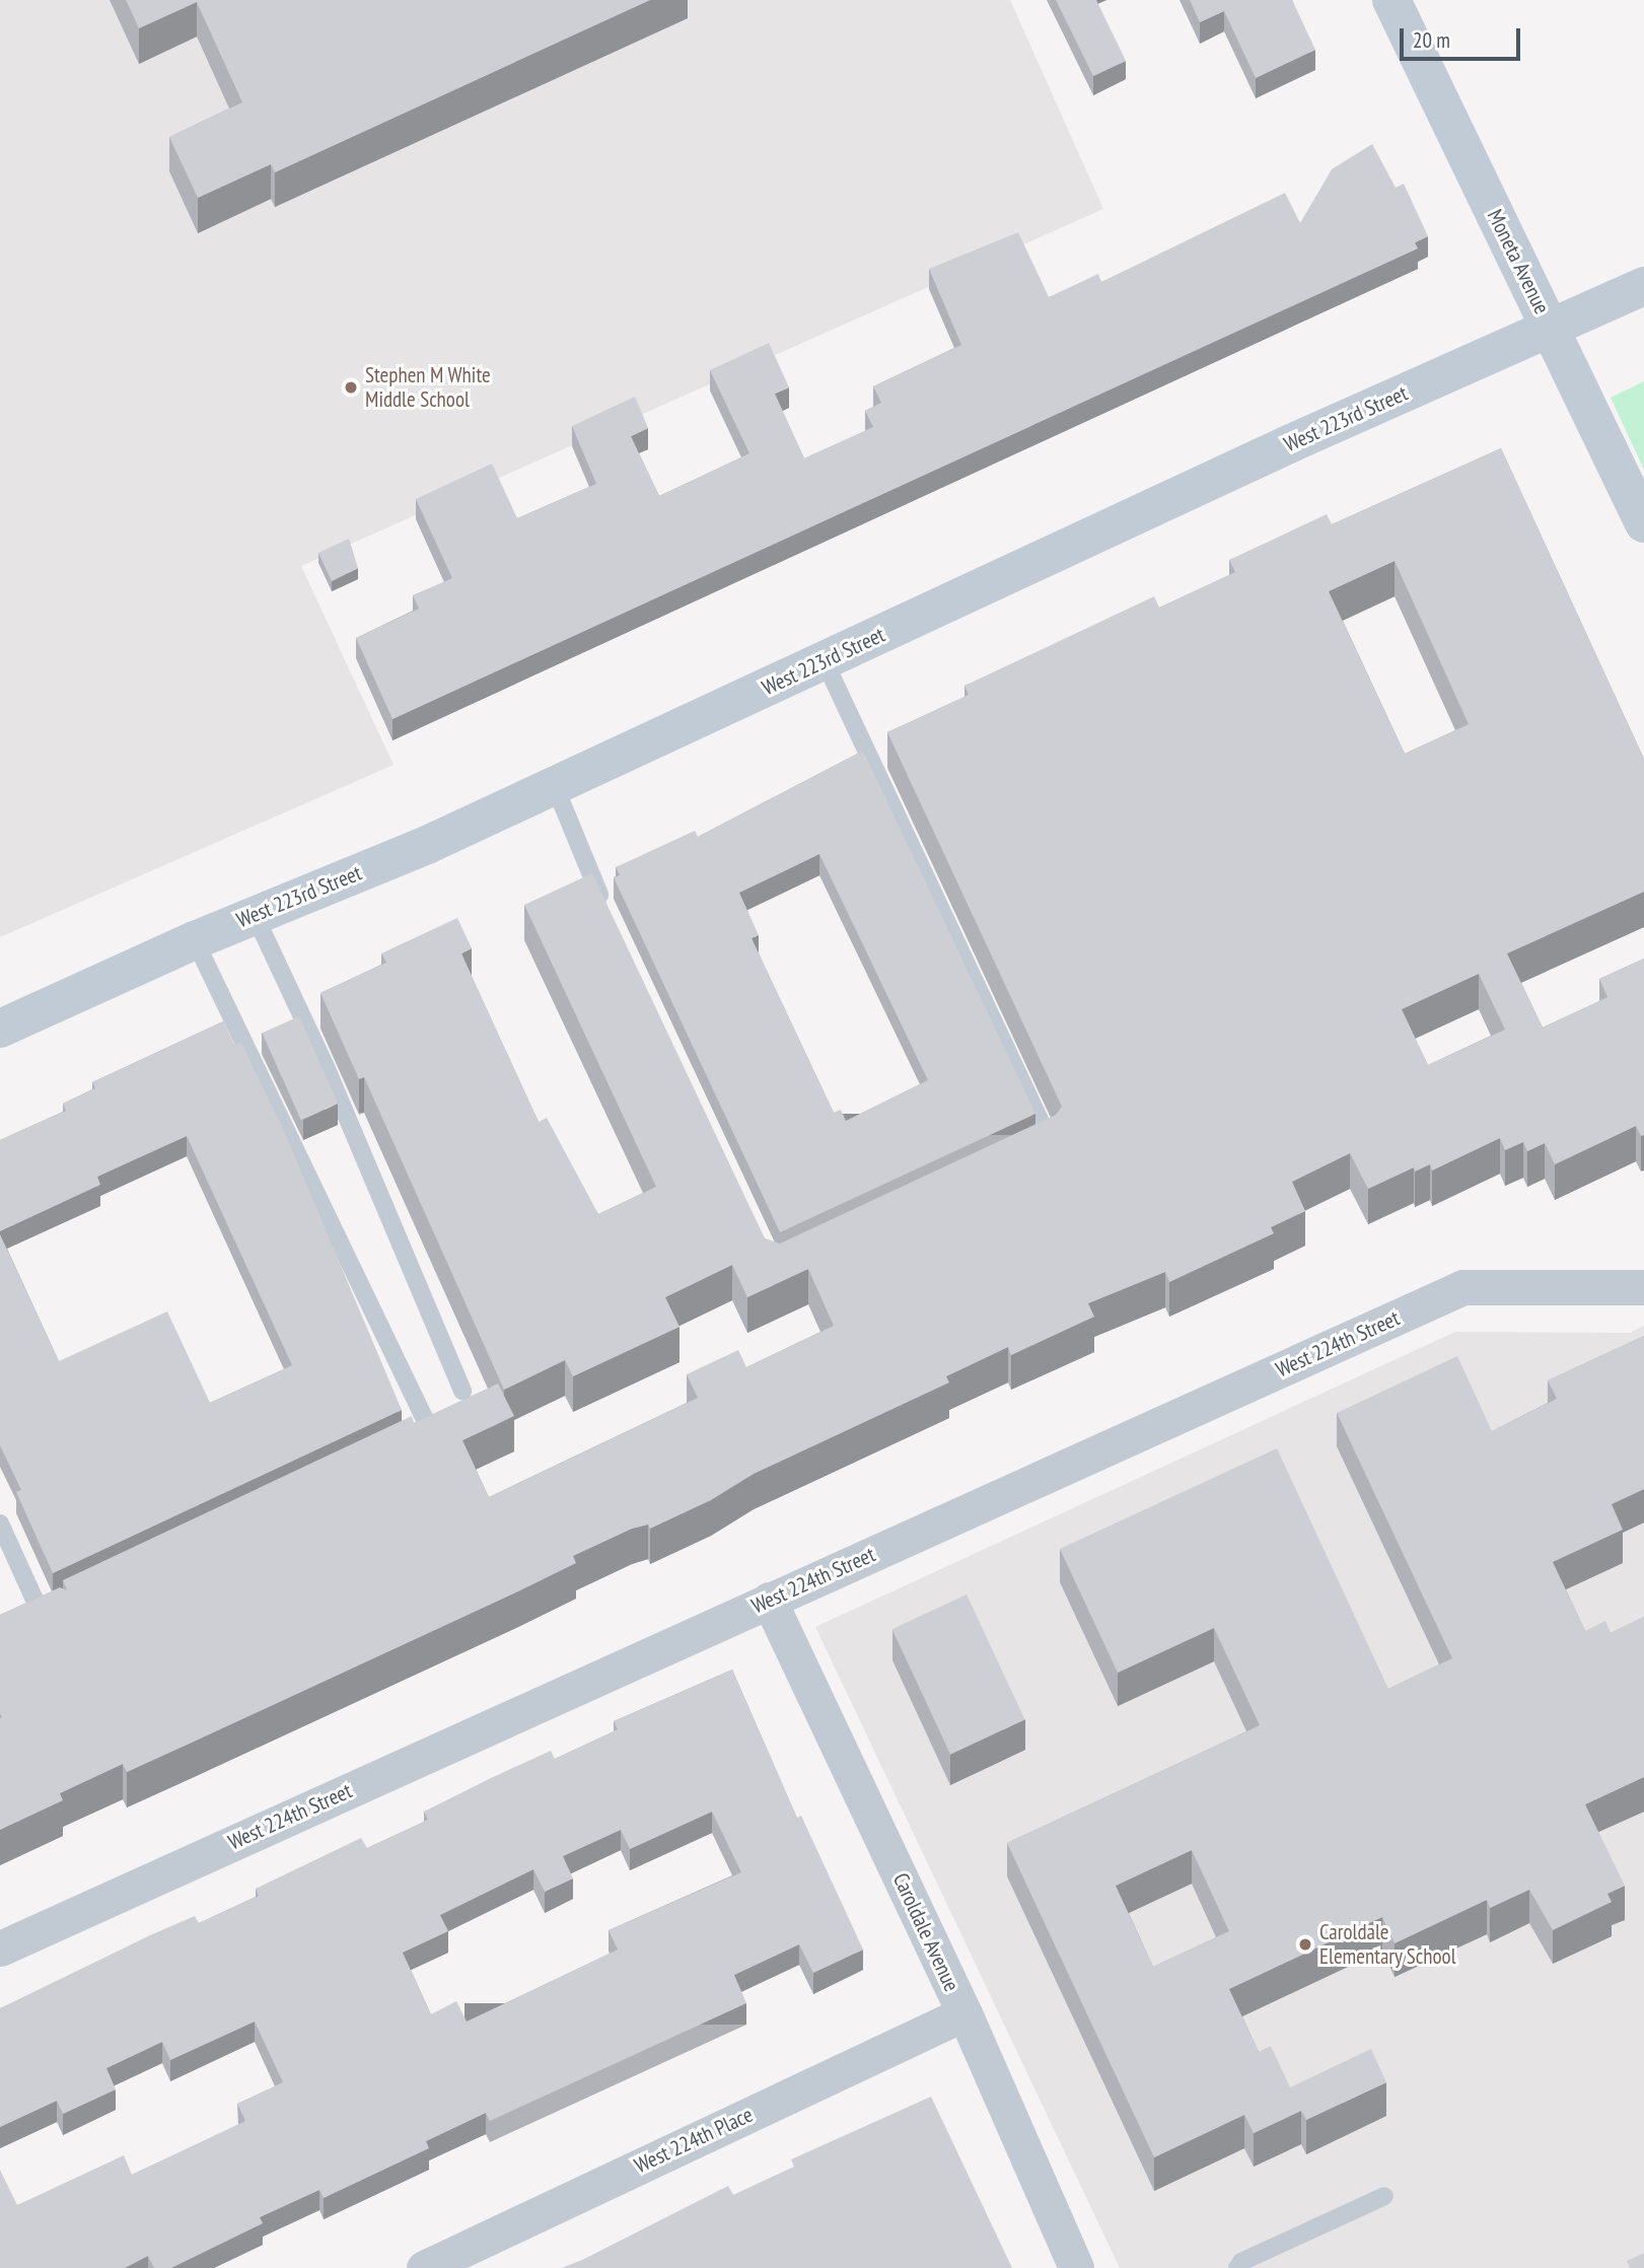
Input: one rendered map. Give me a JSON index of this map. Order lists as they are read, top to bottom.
{
  "streets": {
    "main road": ["Moneta Avenue", "West 223rd Street"],
    "street": ["West 224th Street", "Caroldale Avenue", "West 224th Place"]
  },
  "crossings": [
    ["Moneta Avenue", "West 223rd Street"],
    ["West 224th Street", "Caroldale Avenue"],
    ["Caroldale Avenue", "West 224th Place"]
  ],
  "places": ["Stephen M White Middle School", "Caroldale Elementary School"],
  "scale_bar": "20 m"
}
